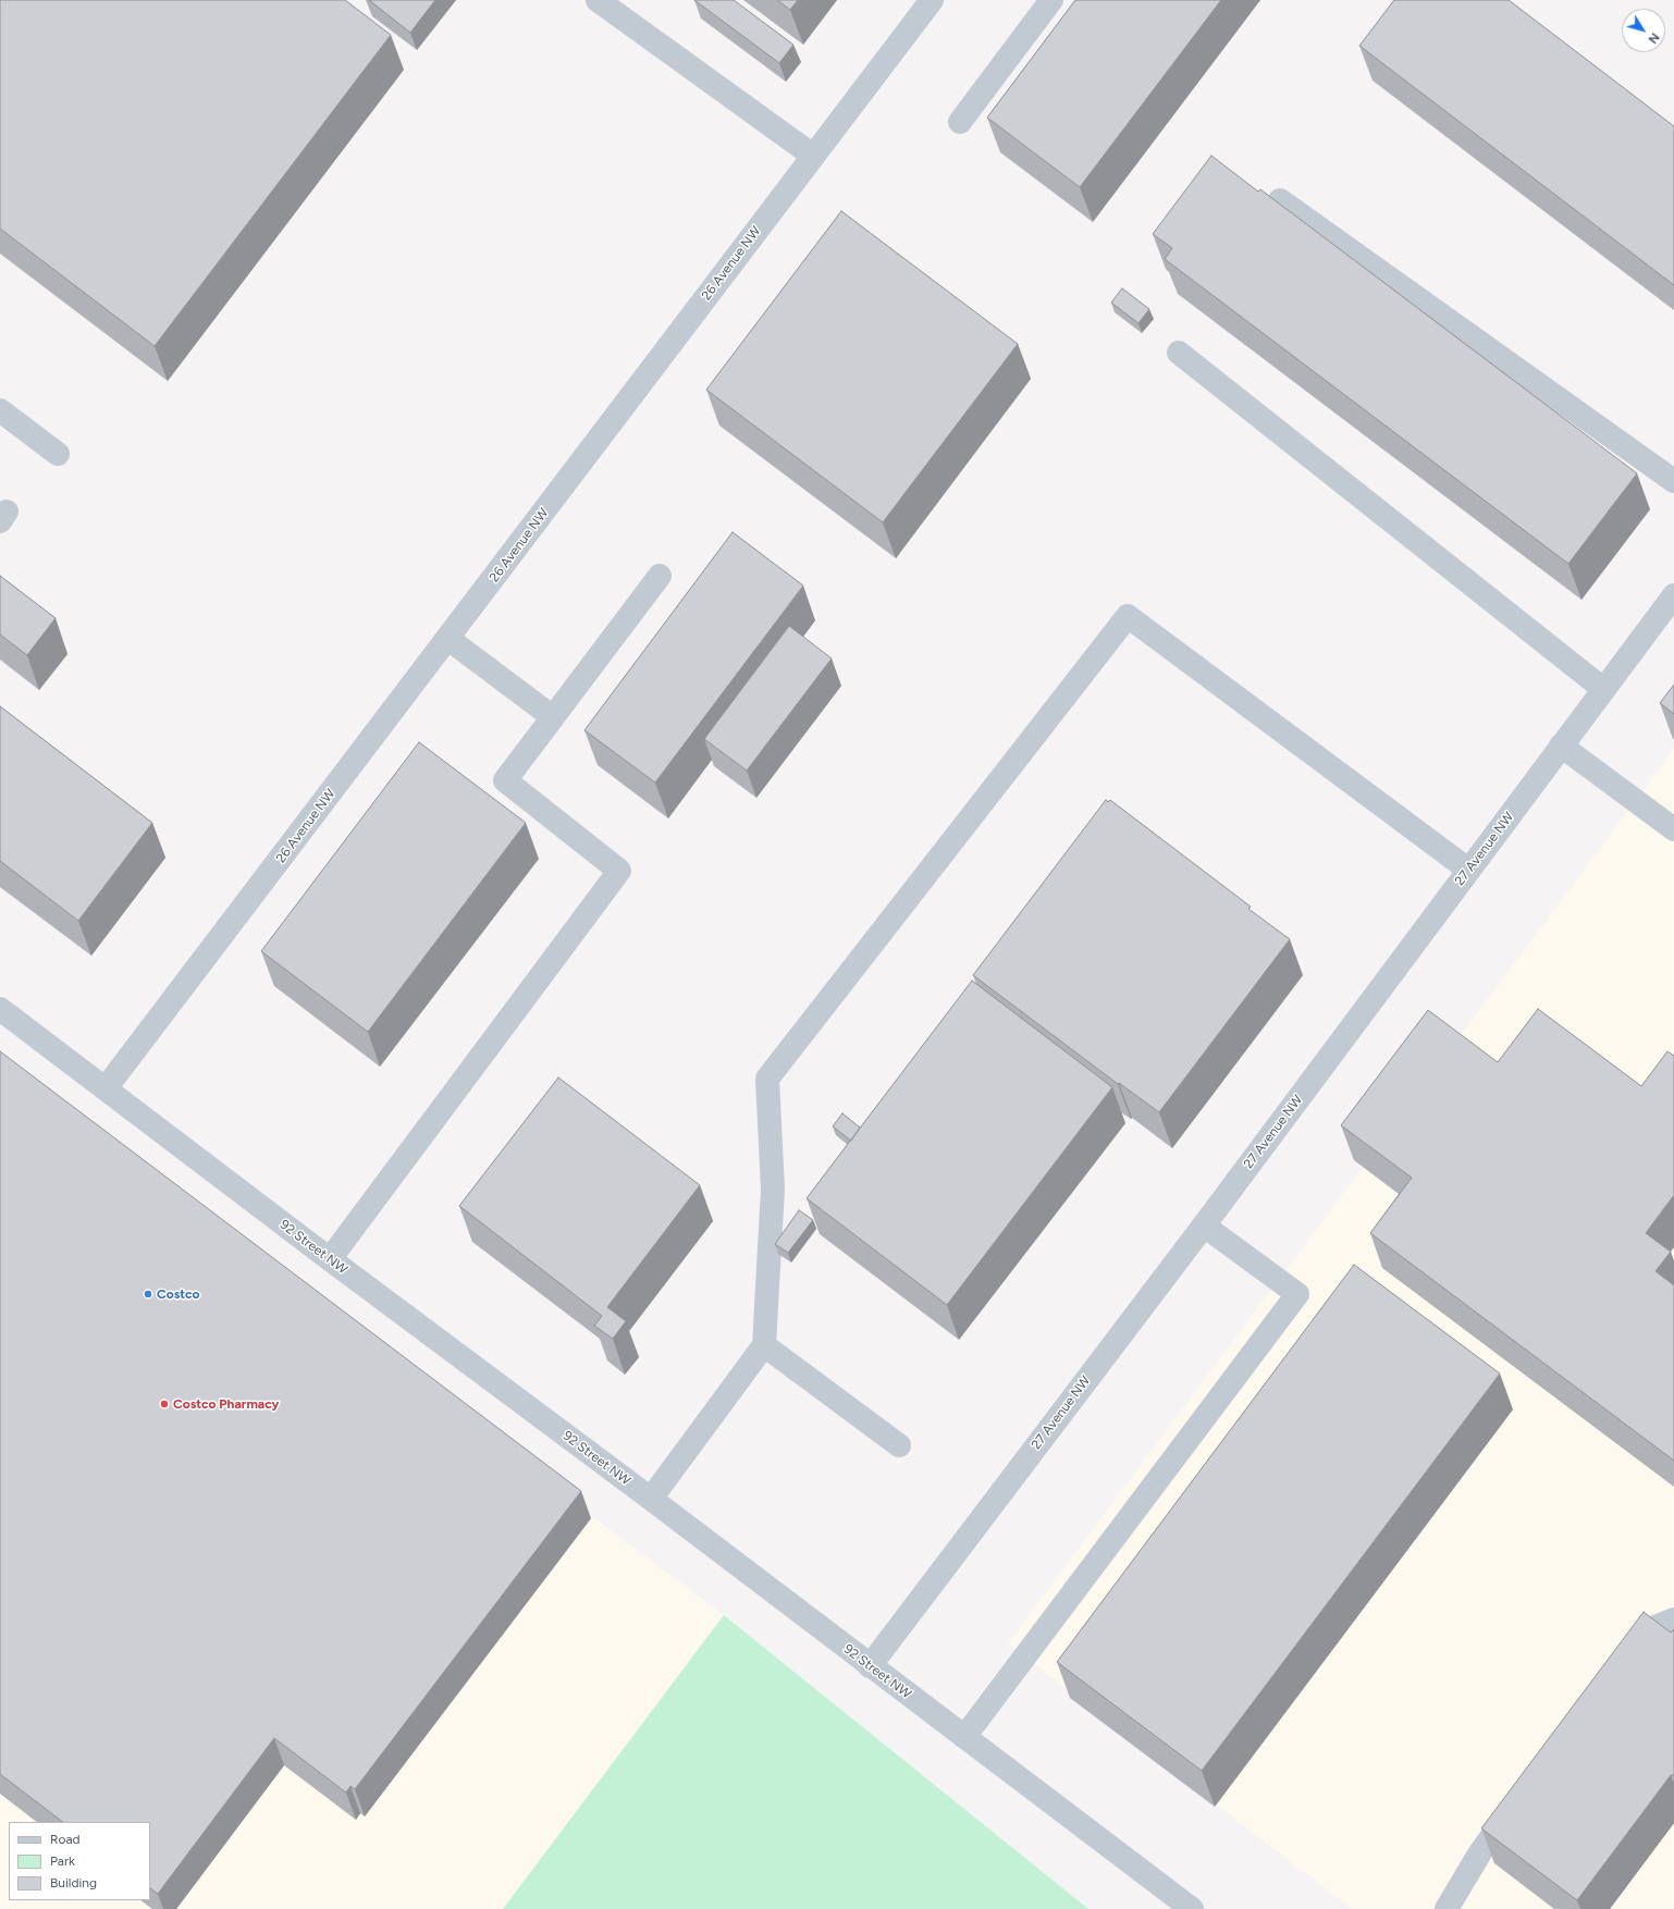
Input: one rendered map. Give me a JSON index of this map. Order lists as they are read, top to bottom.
{
  "streets": {
    "street": ["26 Avenue NW", "27 Avenue NW", "92 Street NW"]
  },
  "crossings": [
    ["26 Avenue NW", "92 Street NW"],
    ["27 Avenue NW", "92 Street NW"]
  ],
  "places": ["Costco", "Costco Pharmacy"],
  "legend": ["Road", "Park", "Building"],
  "north": "bottom right"
}
